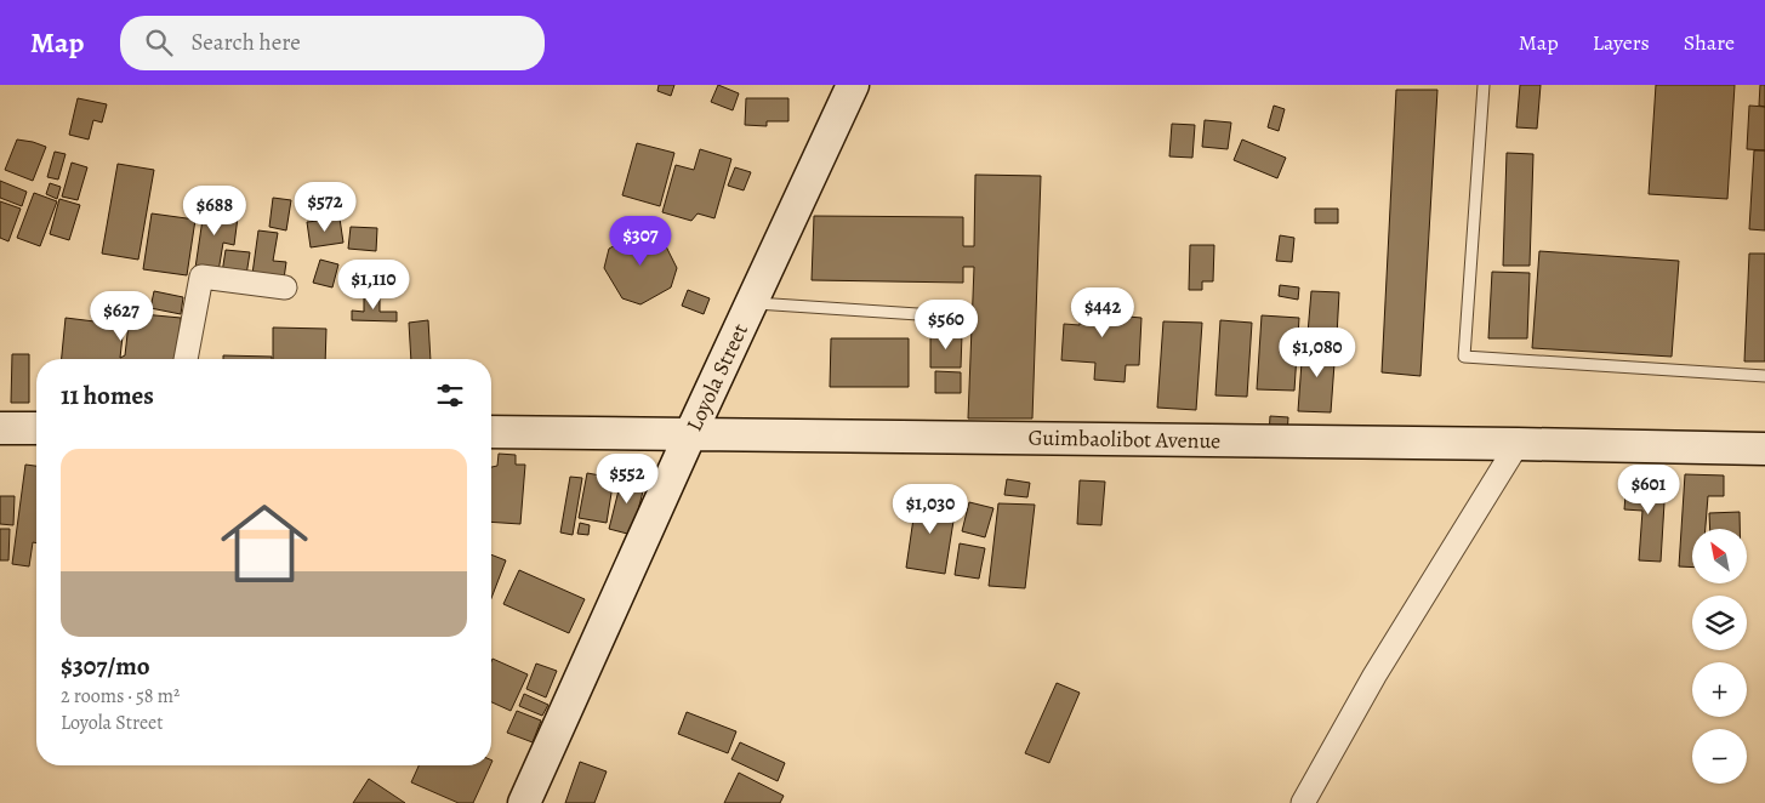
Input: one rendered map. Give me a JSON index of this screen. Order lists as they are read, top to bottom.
{
  "streets": {
    "main road": ["Loyola Street", "Guimbaolibot Avenue"]
  },
  "crossings": [
    ["Loyola Street", "Guimbaolibot Avenue"]
  ],
  "north": "top left",
  "page": {
    "header": "Map",
    "search": "Search here",
    "nav": ["Map", "Layers", "Share"],
    "price": [
      "$572",
      "$688",
      "$307",
      "$1,110",
      "$442",
      "$627",
      "$560",
      "$1,080",
      "$552",
      "$601",
      "$1,030"
    ],
    "heading": "11 homes",
    "list": [
      {
        "name": "$307/mo",
        "note": "2 rooms · 58 m² · Loyola Street"
      }
    ],
    "map_buttons": ["+", "−"]
  }
}
